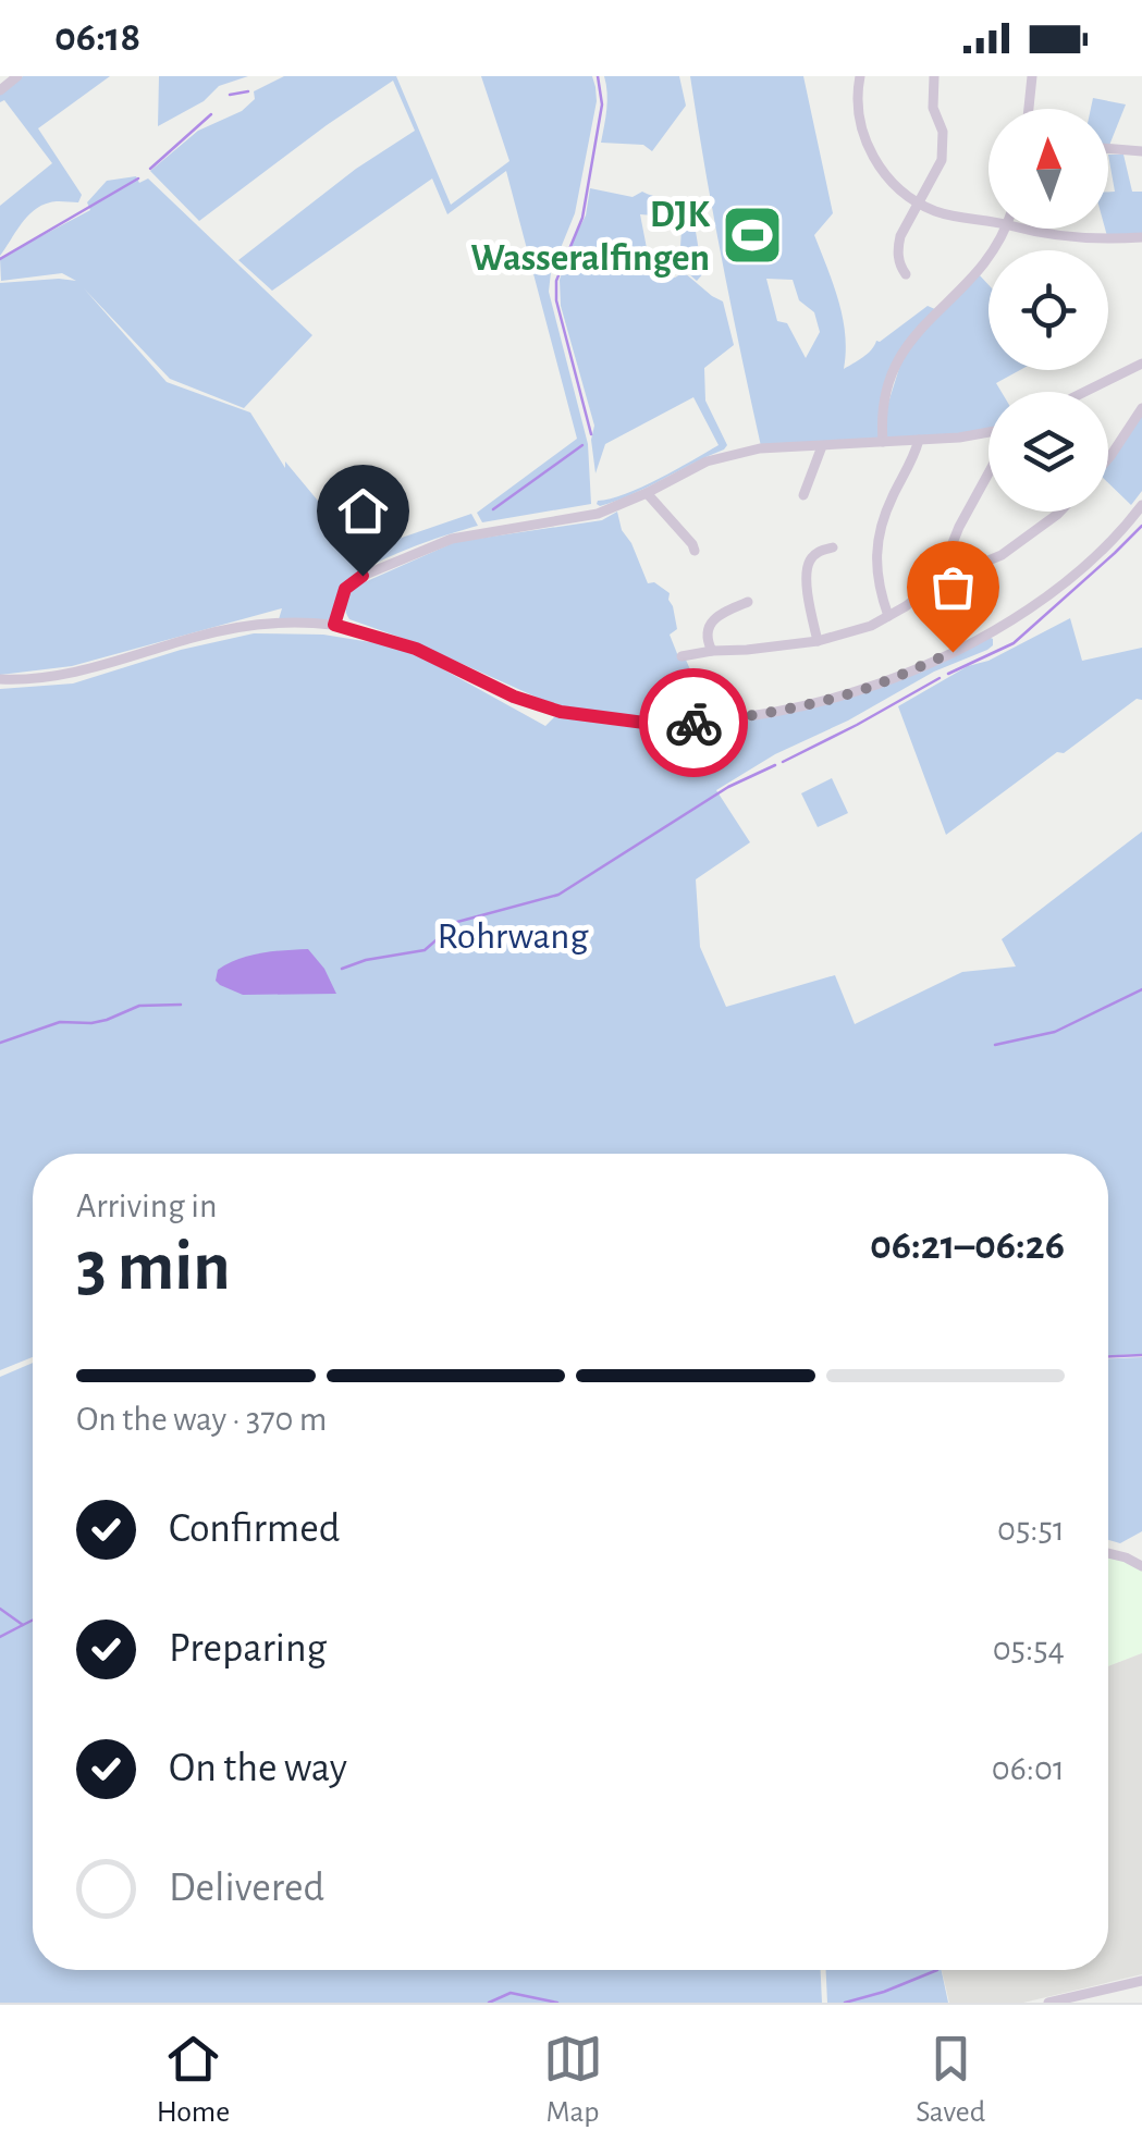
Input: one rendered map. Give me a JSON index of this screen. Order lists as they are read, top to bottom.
{
  "parks": ["Rohrwang"],
  "places": {
    "sports": ["DJK Wasseralfingen"]
  },
  "north": "top",
  "page": {
    "status": "06:18",
    "heading": ["3 min", "Arriving in", "06:21–06:26"],
    "bar": "On the way · 370 m",
    "list": [
      ["Confirmed", "05:51"],
      ["Preparing", "05:54"],
      ["On the way", "06:01"],
      "Delivered"
    ],
    "tabs": ["Home", "Map", "Saved"]
  }
}
